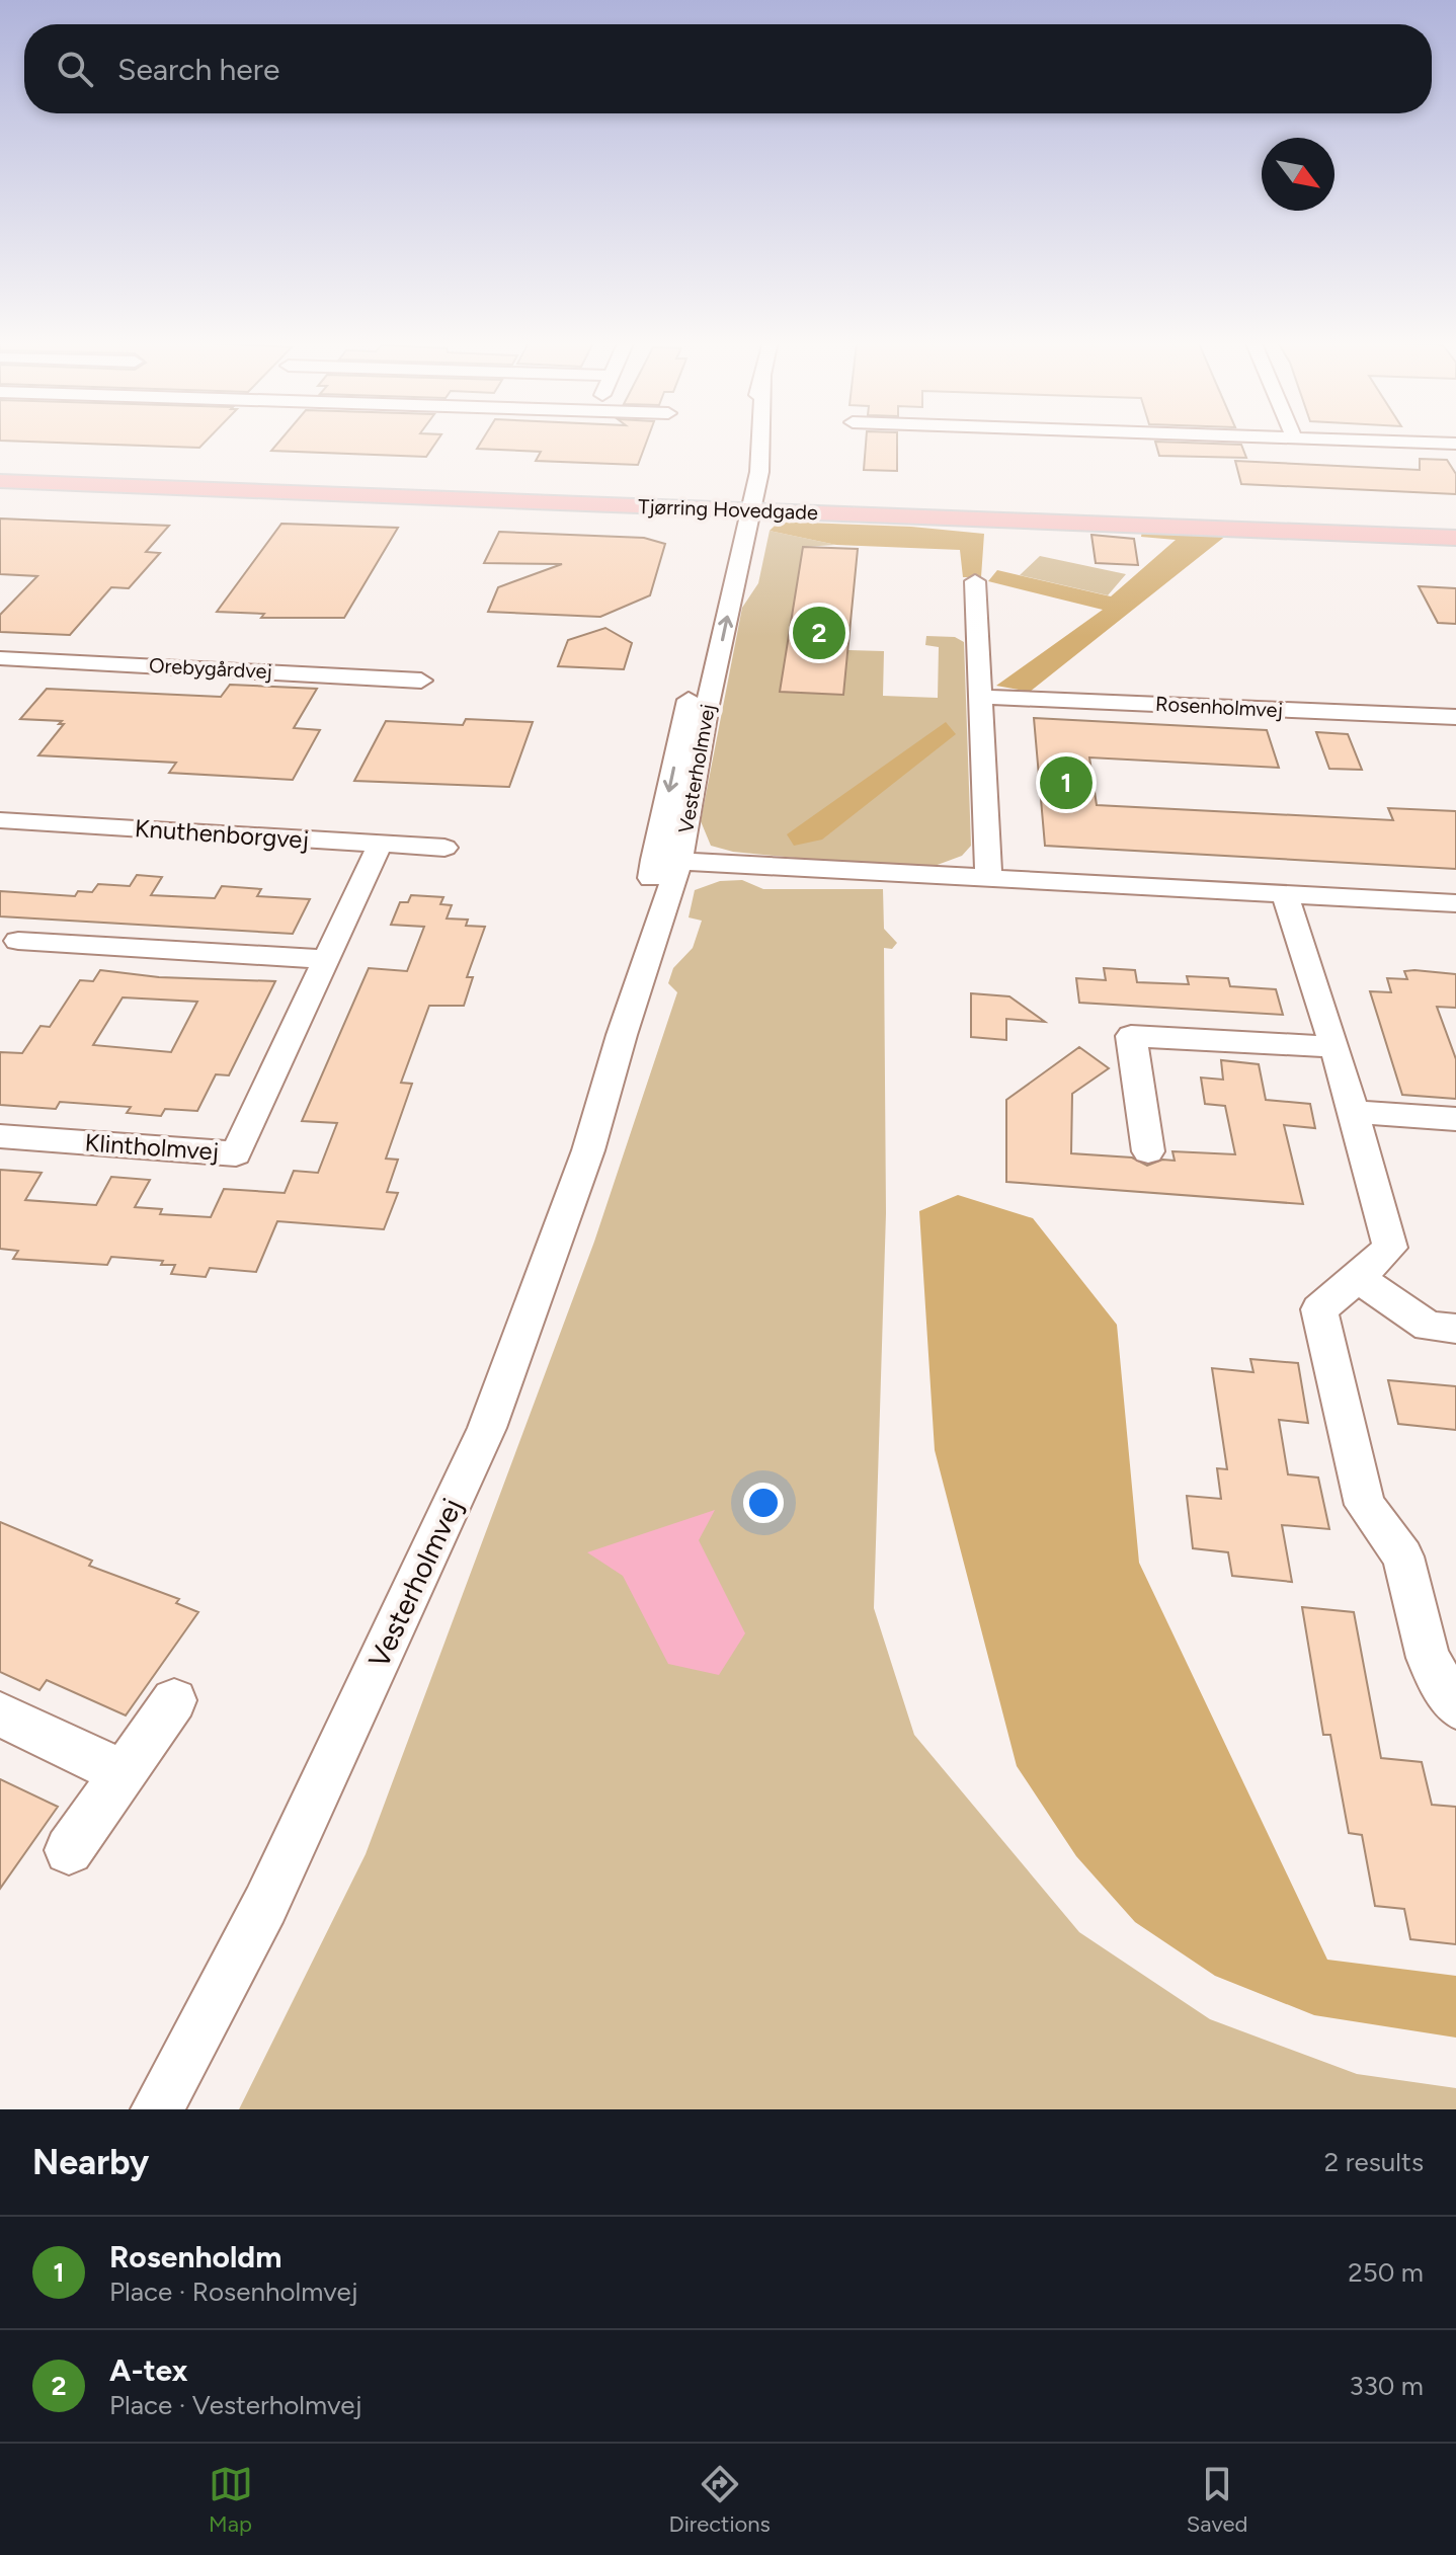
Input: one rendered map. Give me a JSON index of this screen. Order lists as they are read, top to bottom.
{
  "streets": {
    "main road": ["Tjørring Hovedgade"],
    "street": [
      "Orebygårdvej",
      "Rosenholmvej",
      "Vesterholmvej",
      "Knuthenborgvej",
      "Klintholmvej"
    ]
  },
  "crossings": [
    ["Tjørring Hovedgade", "Vesterholmvej"],
    ["Knuthenborgvej", "Klintholmvej"]
  ],
  "north": "bottom right",
  "page": {
    "search": "Search here",
    "pins": ["2", "1"],
    "heading": ["Nearby", "2 results"],
    "list": [
      {
        "mark": "1",
        "name": "Rosenholdm",
        "note": "Place · Rosenholmvej",
        "value": "250 m"
      },
      {
        "mark": "2",
        "name": "A-tex",
        "note": "Place · Vesterholmvej",
        "value": "330 m"
      }
    ],
    "nav": ["Map", "Directions", "Saved"]
  }
}
